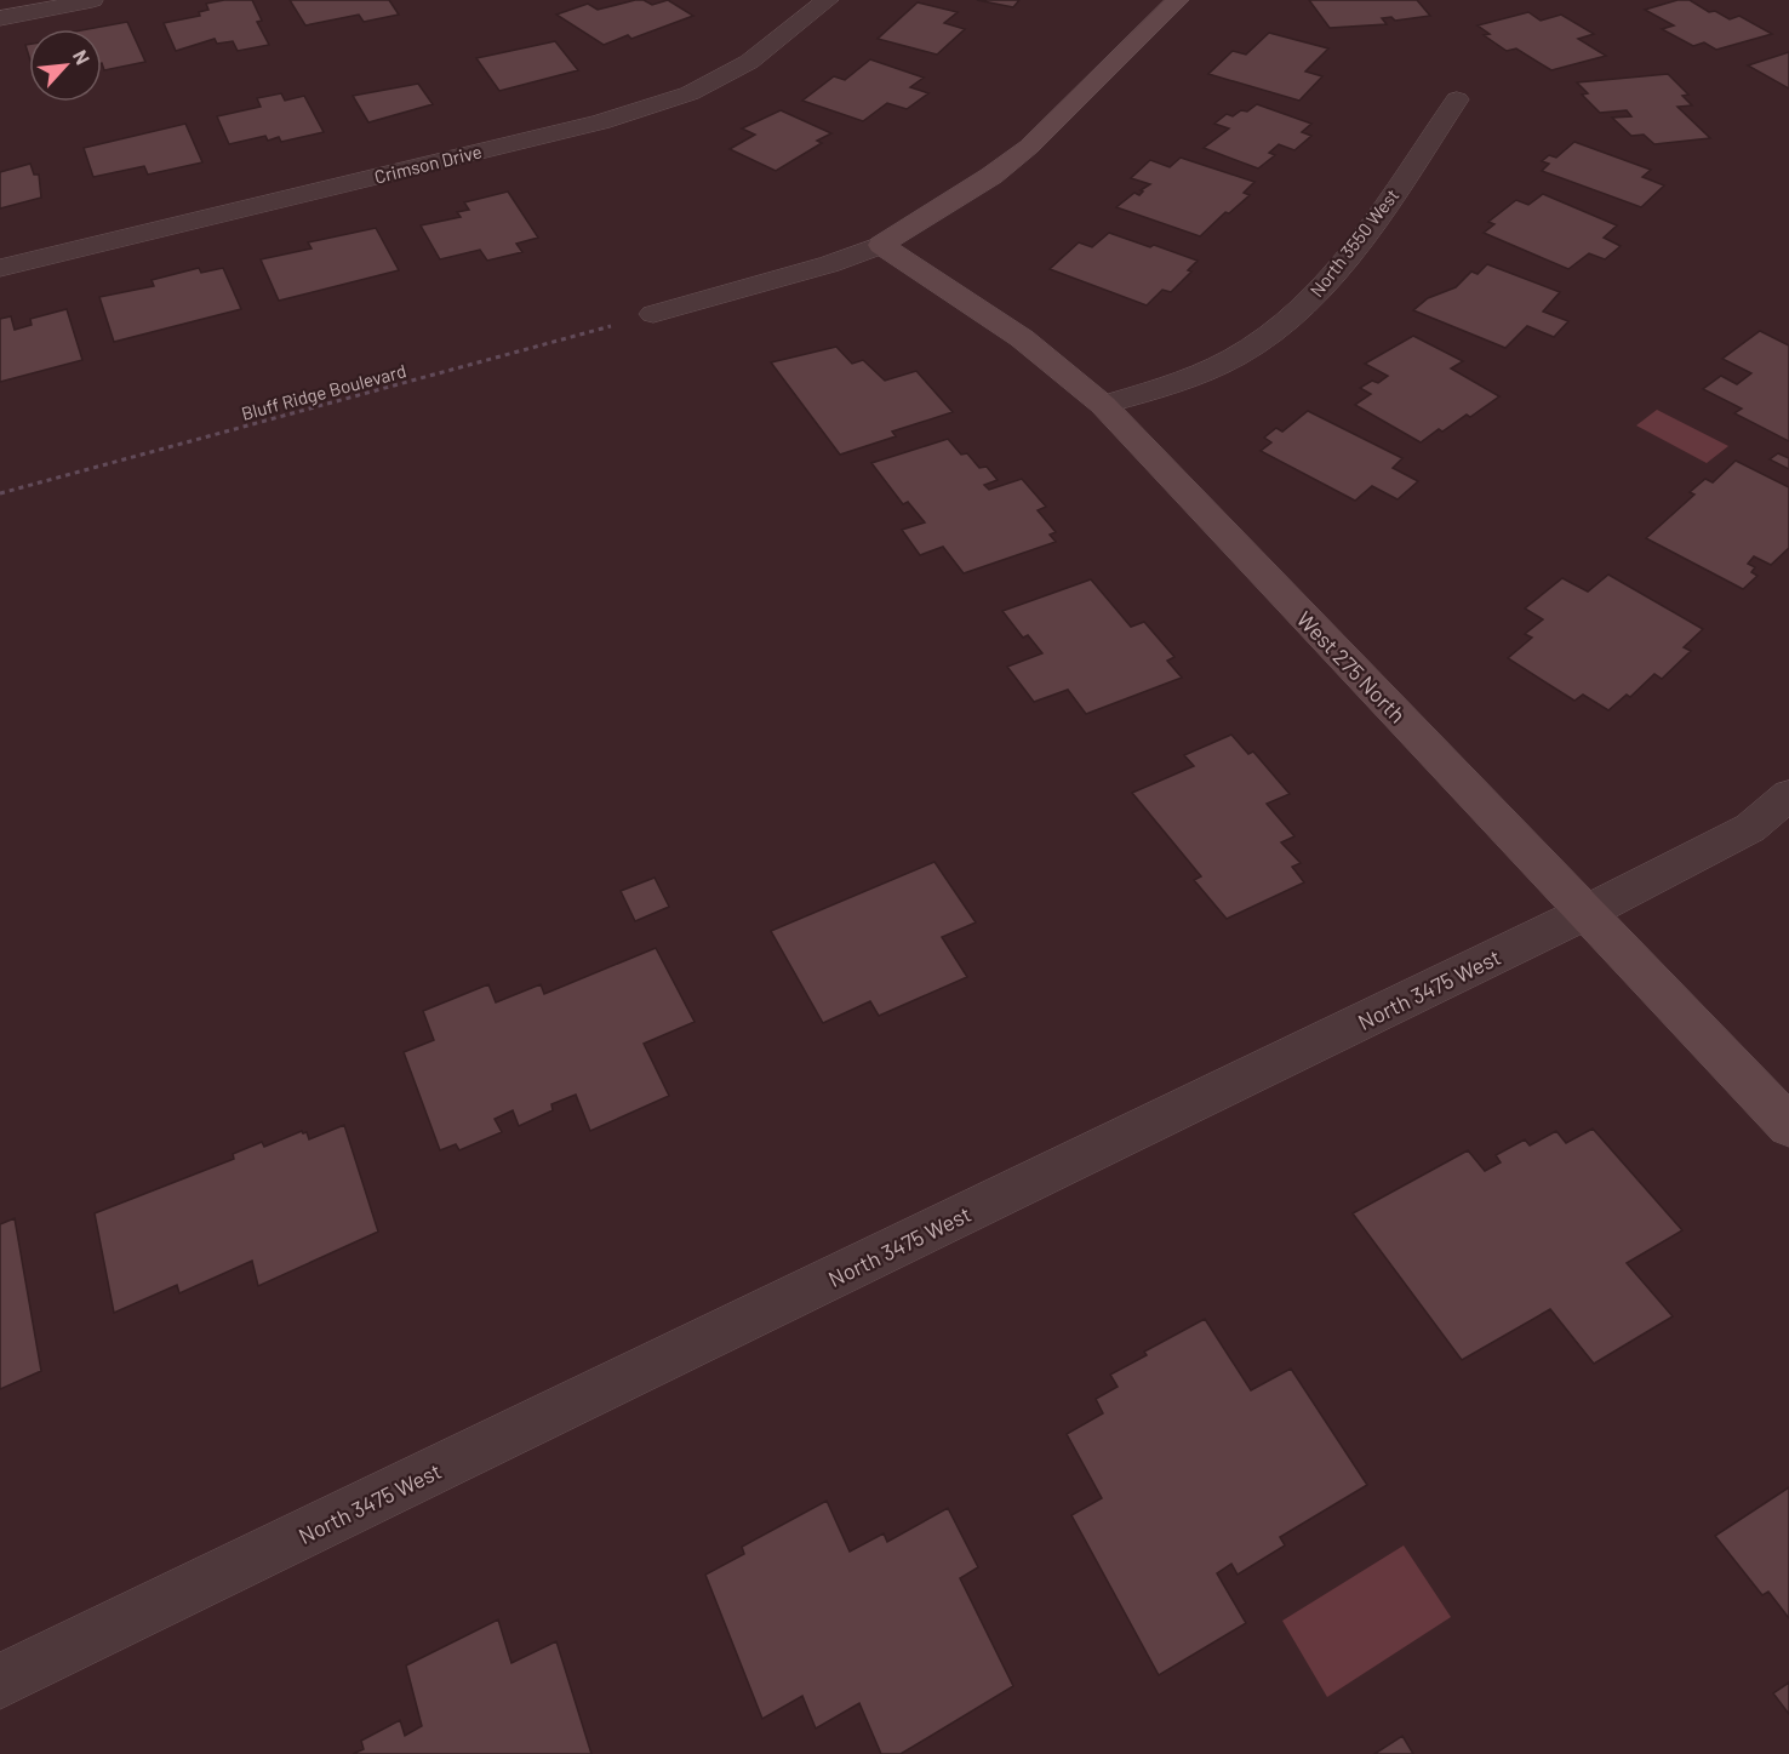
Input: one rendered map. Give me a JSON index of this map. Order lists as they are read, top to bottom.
{
  "streets": {
    "street": [
      "Crimson Drive",
      "North 3550 West",
      "West 275 North",
      "North 3475 West"
    ],
    "path": ["Bluff Ridge Boulevard"]
  },
  "crossings": [
    ["North 3550 West", "West 275 North"],
    ["West 275 North", "North 3475 West"]
  ],
  "north": "top right"
}
